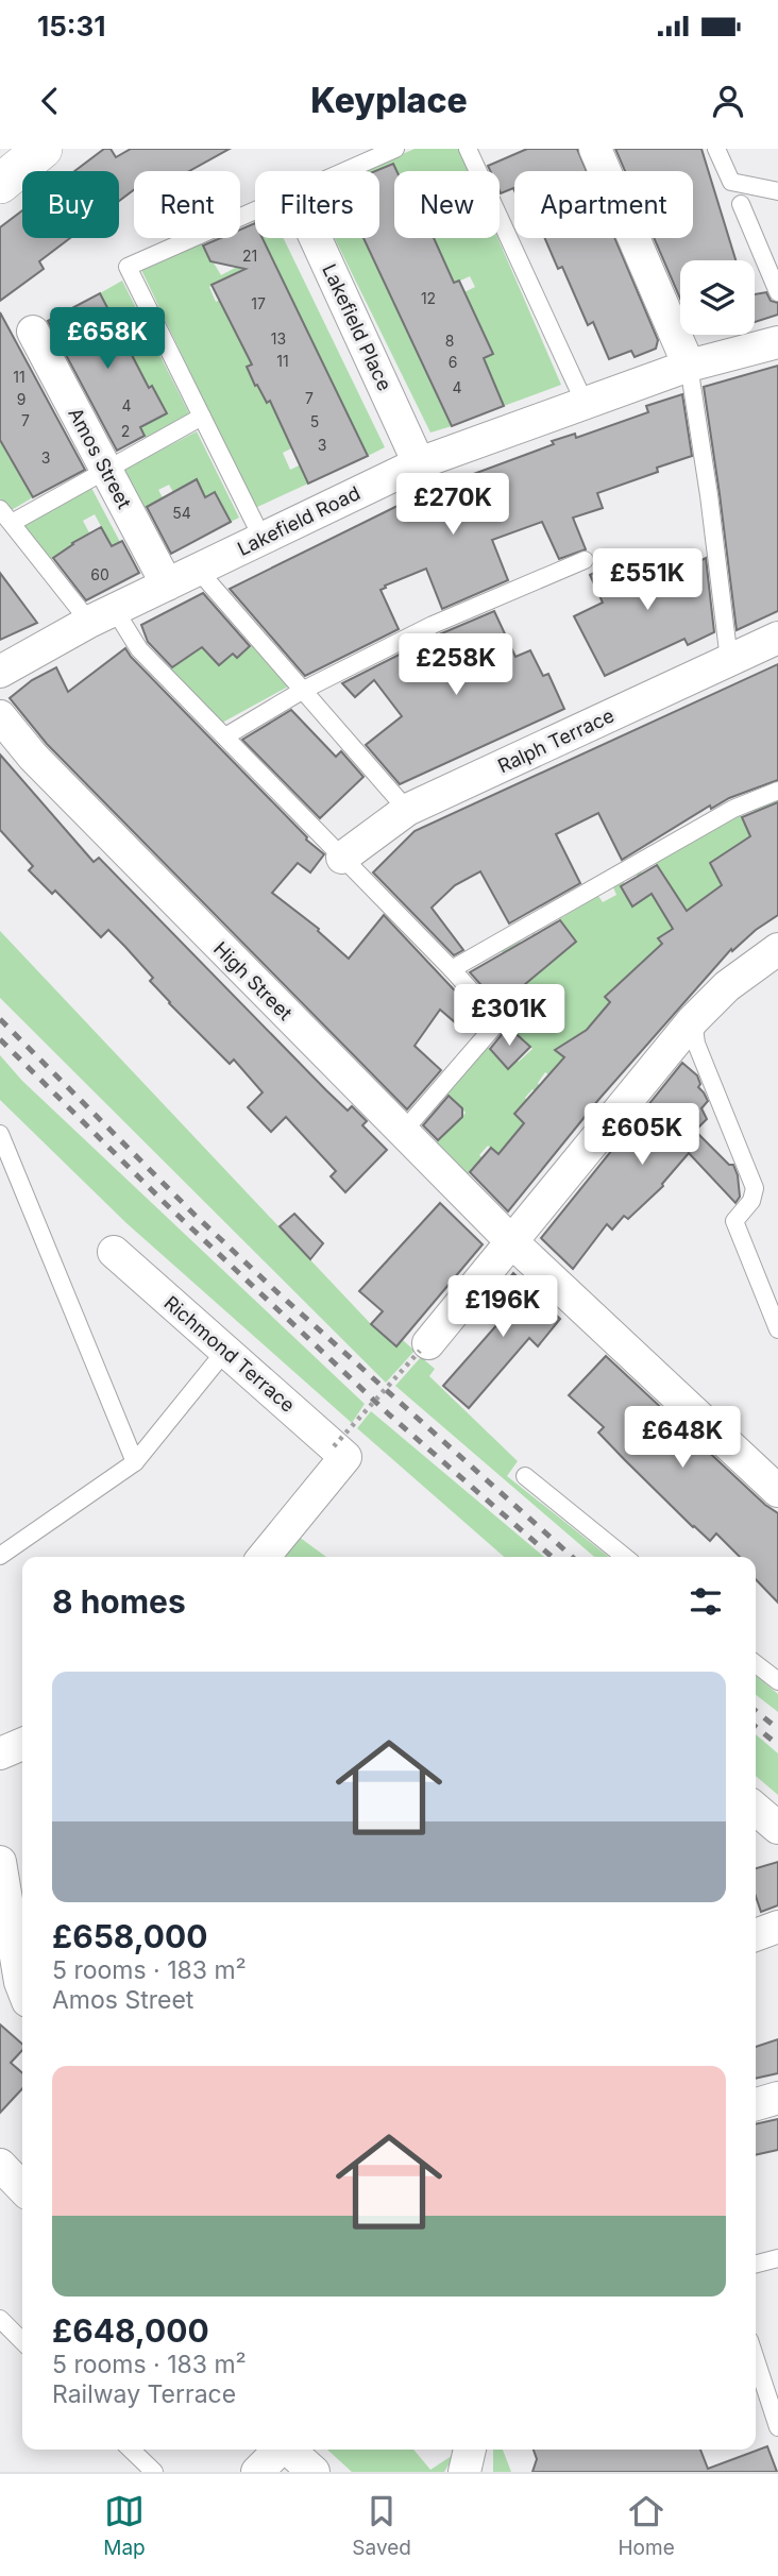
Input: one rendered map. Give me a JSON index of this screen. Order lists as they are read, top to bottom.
{
  "streets": {
    "street": [
      "Lakefield Place",
      "Amos Street",
      "Lakefield Road",
      "Ralph Terrace",
      "High Street",
      "Richmond Terrace"
    ]
  },
  "crossings": [
    ["Lakefield Place", "Lakefield Road"],
    ["Amos Street", "Lakefield Road"]
  ],
  "house_numbers": [
    "21",
    "12",
    "17",
    "13",
    "8",
    "11",
    "6",
    "11",
    "4",
    "7",
    "9",
    "4",
    "7",
    "5",
    "2",
    "3",
    "3",
    "54",
    "60"
  ],
  "page": {
    "status": "15:31",
    "header": "Keyplace",
    "chip": [
      "Buy",
      "Rent",
      "Filters",
      "New",
      "Apartment"
    ],
    "price": [
      "£658K",
      "£270K",
      "£551K",
      "£258K",
      "£301K",
      "£605K",
      "£196K",
      "£648K"
    ],
    "heading": "8 homes",
    "list": [
      {
        "name": "£658,000",
        "note": "5 rooms · 183 m² · Amos Street"
      },
      {
        "name": "£648,000",
        "note": "5 rooms · 183 m² · Railway Terrace"
      }
    ],
    "tabs": ["Map", "Saved", "Home"]
  }
}
